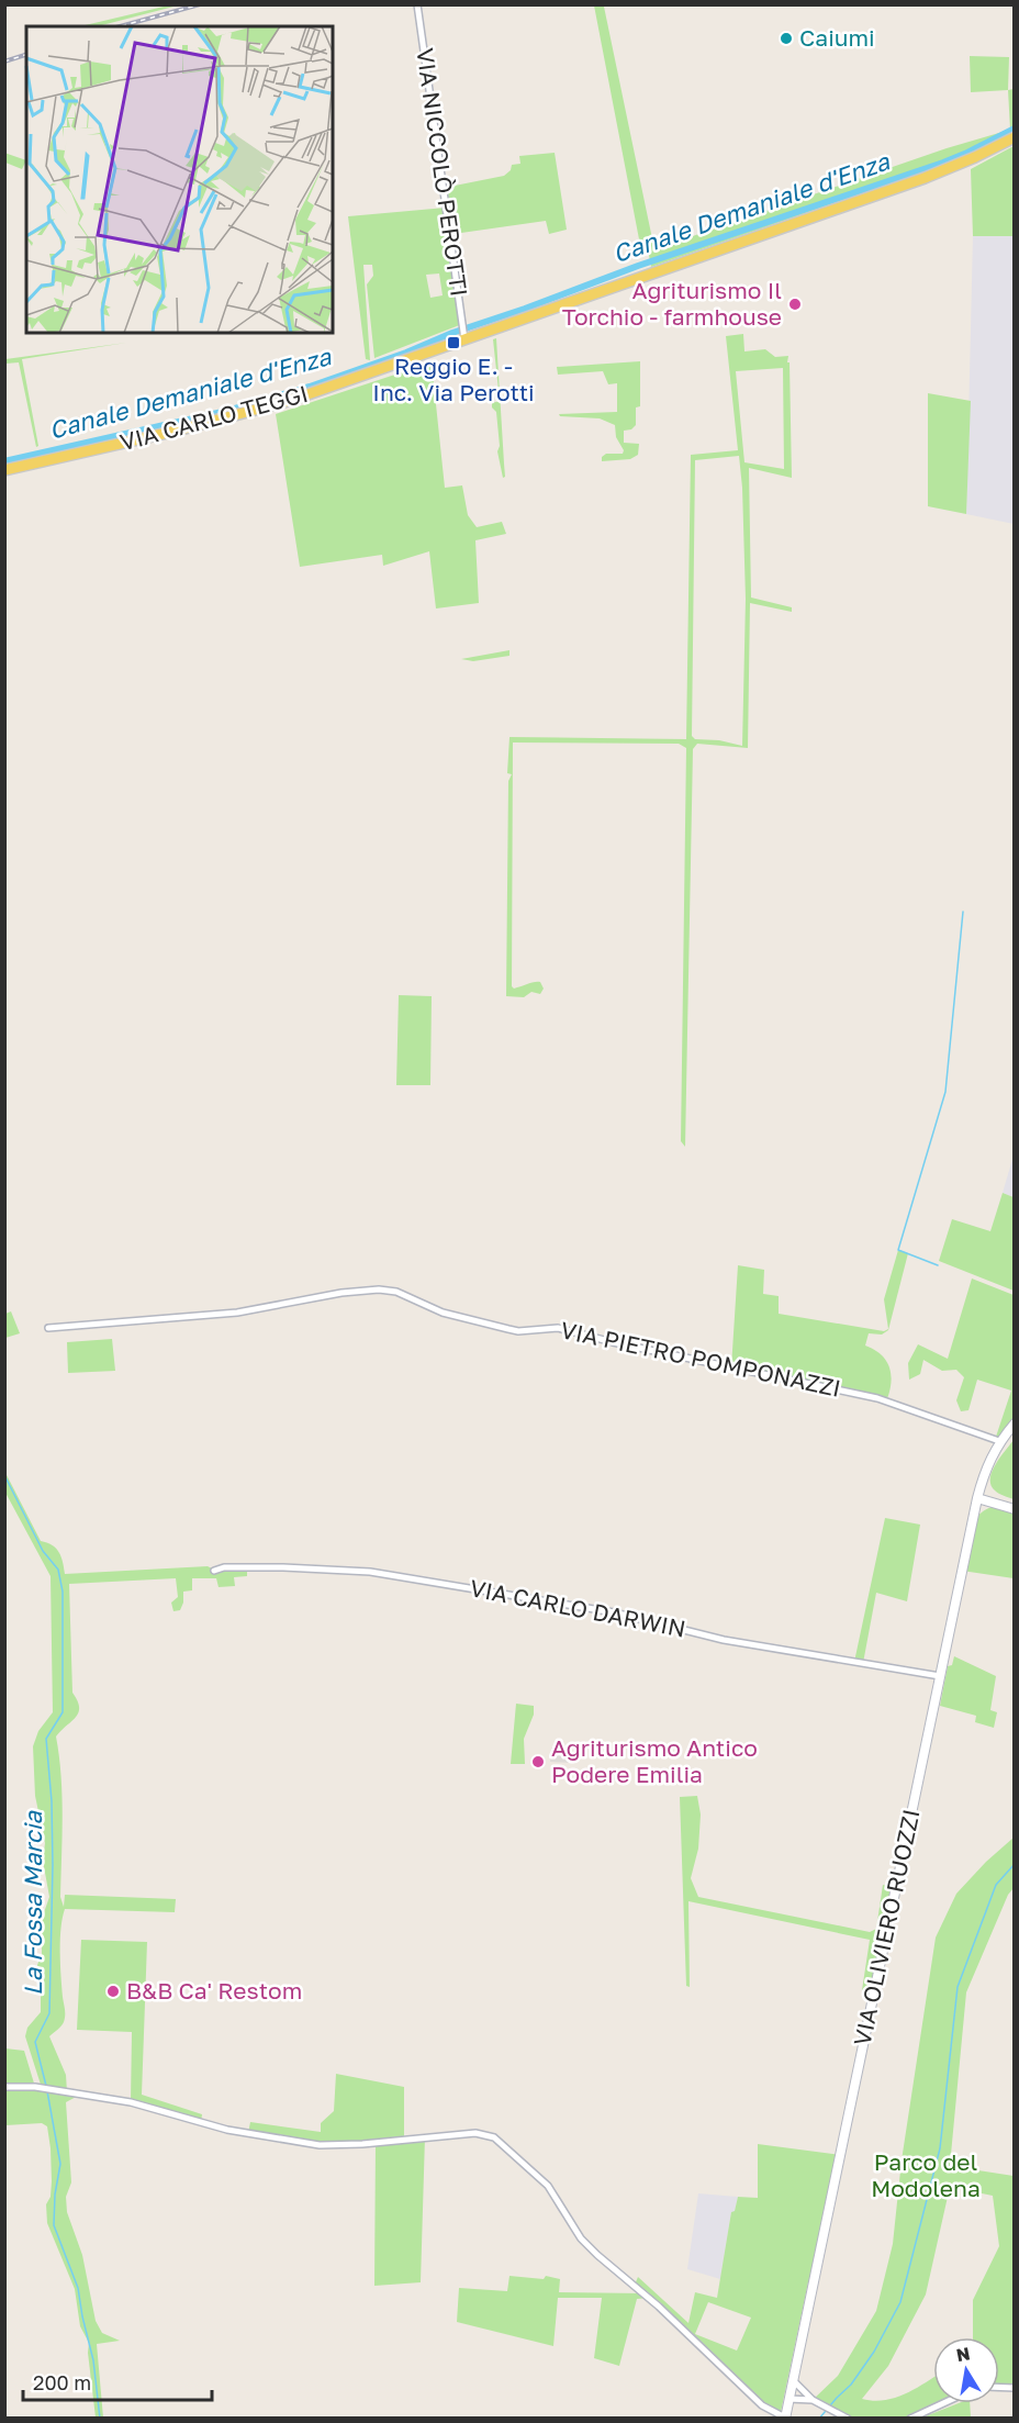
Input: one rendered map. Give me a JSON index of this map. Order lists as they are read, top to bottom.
{
  "streets": {
    "main road": ["VIA CARLO TEGGI"],
    "street": [
      "VIA NICCOLÒ PEROTTI",
      "VIA PIETRO POMPONAZZI",
      "VIA CARLO DARWIN",
      "VIA OLIVIERO RUOZZI"
    ]
  },
  "crossings": [
    ["VIA NICCOLÒ PEROTTI", "VIA CARLO TEGGI"],
    ["VIA PIETRO POMPONAZZI", "VIA OLIVIERO RUOZZI"],
    ["VIA CARLO DARWIN", "VIA OLIVIERO RUOZZI"]
  ],
  "water": ["Canale Demaniale d'Enza", "La Fossa Marcia"],
  "parks": ["Parco del Modolena"],
  "places": {
    "other": [
      "Caiumi",
      "Agriturismo Il Torchio - farmhouse",
      "Agriturismo Antico Podere Emilia",
      "B&B Ca' Restom"
    ],
    "transit": ["Reggio E. - Inc. Via Perotti"]
  },
  "scale_bar": "200 m",
  "north": "top"
}
